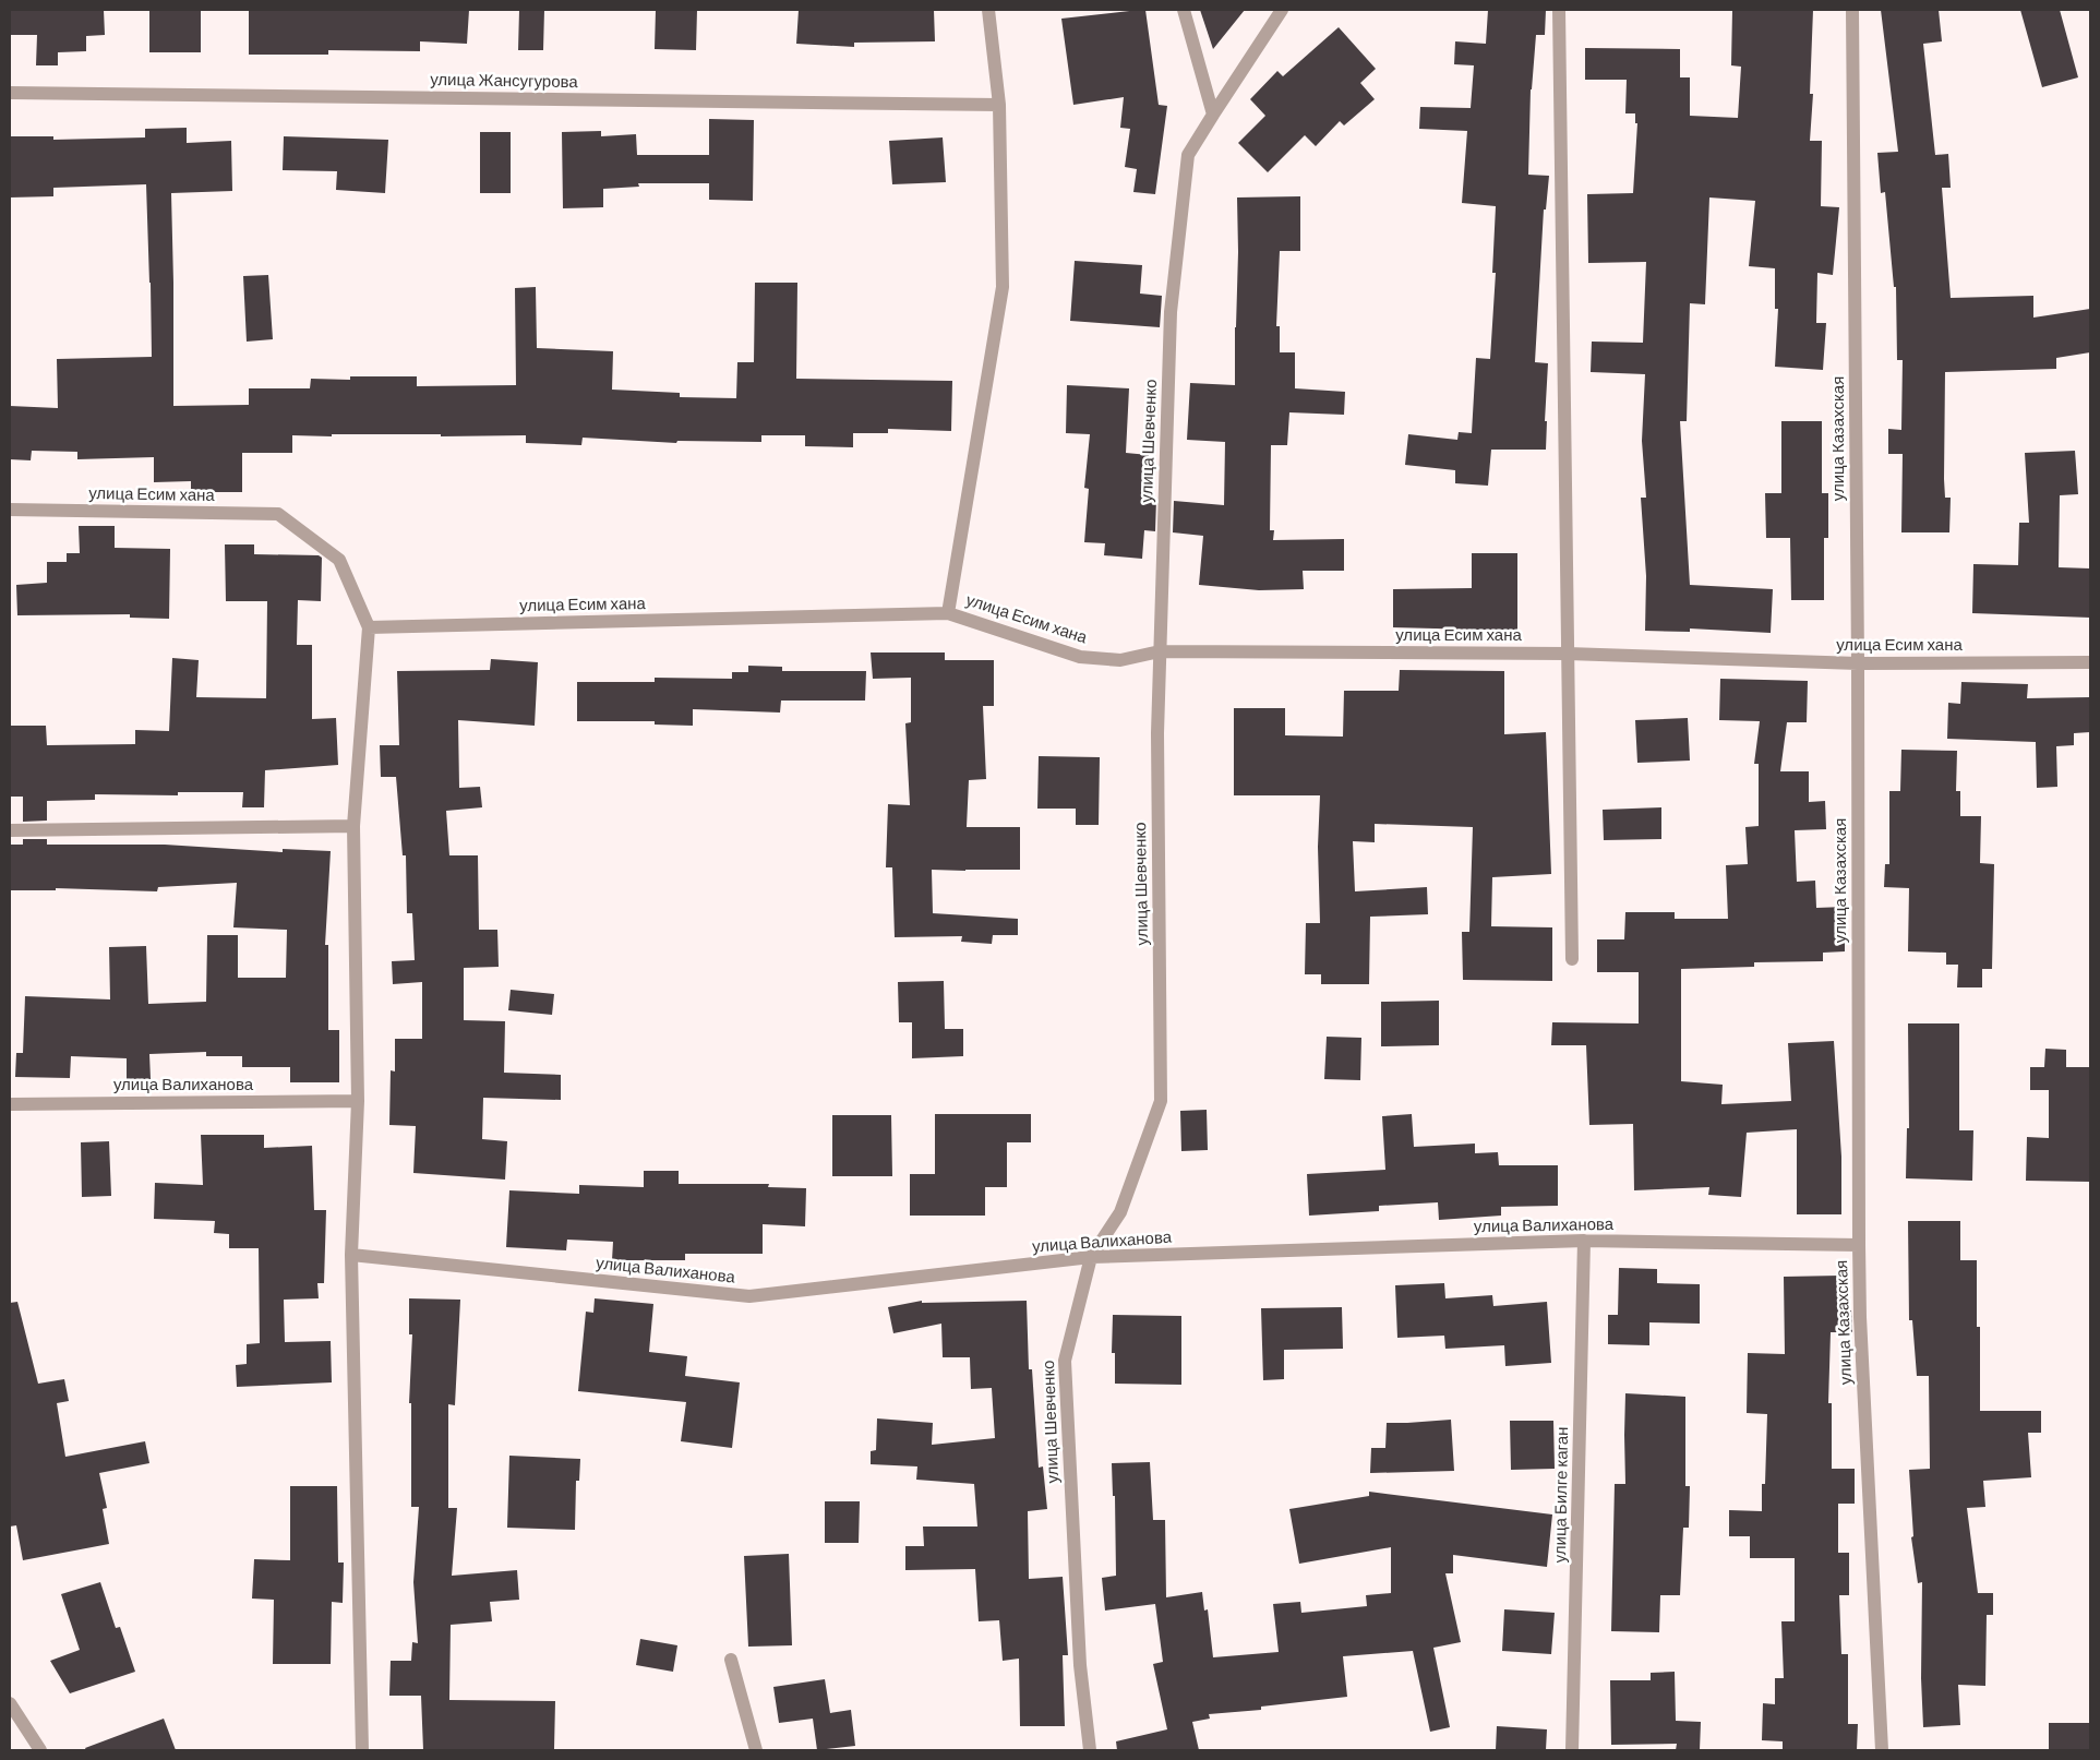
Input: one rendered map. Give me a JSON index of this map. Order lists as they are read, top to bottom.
{
  "streets": {
    "street": [
      "улица Жансугурова",
      "улица Казахская",
      "улица Шевченко",
      "улица Есим хана",
      "улица Валиханова",
      "улица Билге каган"
    ]
  },
  "crossings": [
    ["улица Казахская", "улица Есим хана"],
    ["улица Казахская", "улица Валиханова"],
    ["улица Шевченко", "улица Есим хана"],
    ["улица Шевченко", "улица Валиханова"],
    ["улица Валиханова", "улица Билге каган"]
  ]
}
